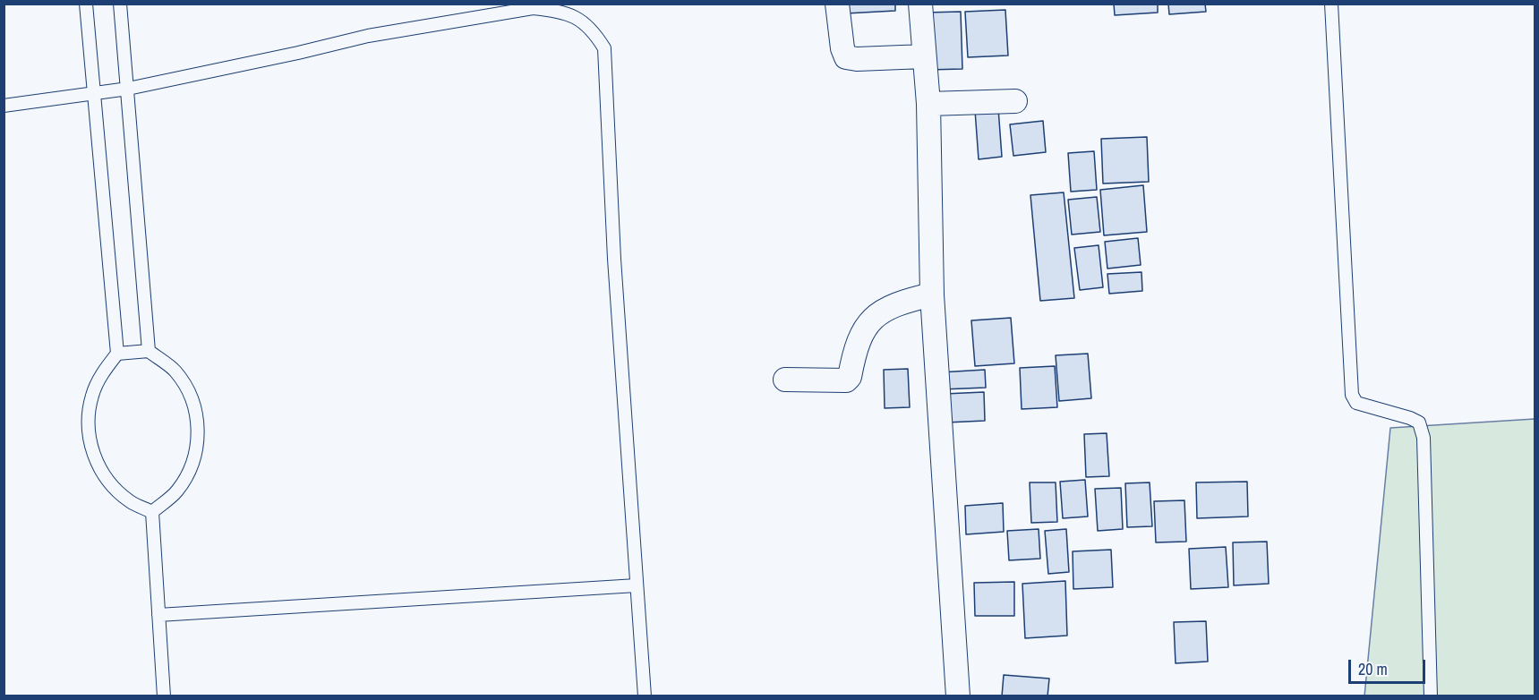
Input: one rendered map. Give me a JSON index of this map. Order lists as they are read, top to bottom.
{
  "scale_bar": "20 m"
}
